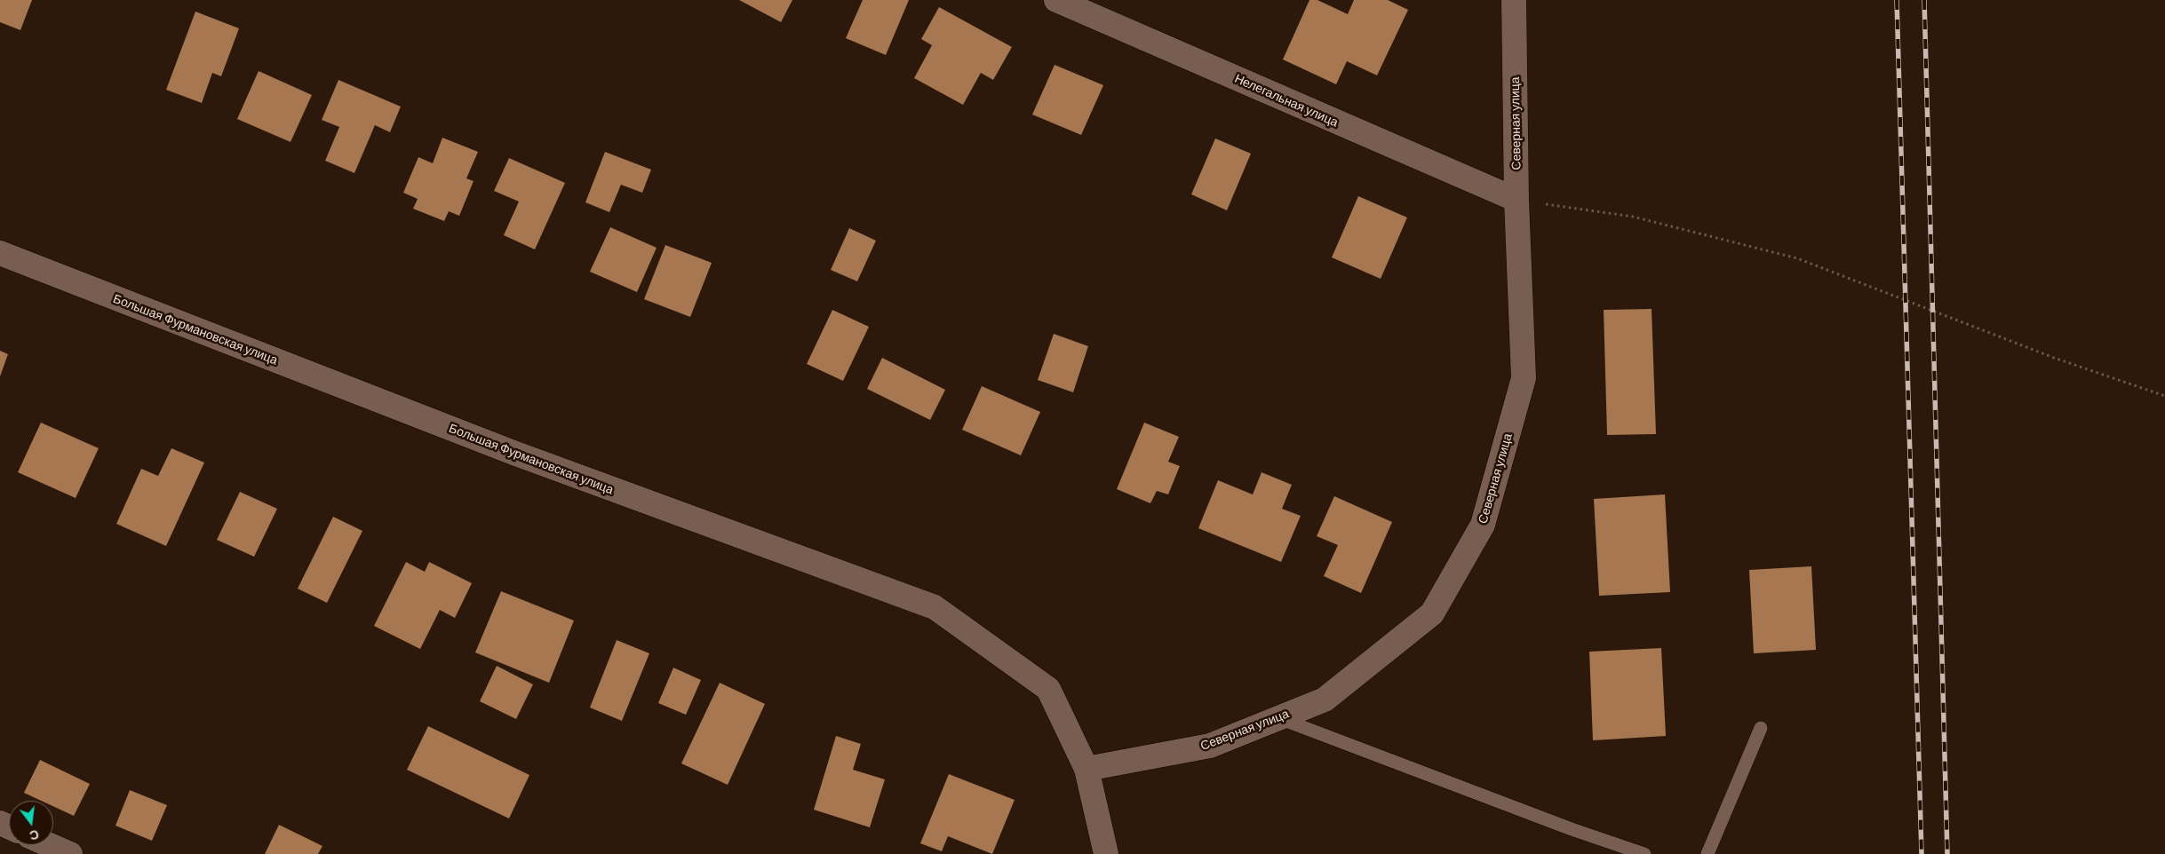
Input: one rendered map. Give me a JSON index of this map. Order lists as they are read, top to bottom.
{
  "streets": {
    "street": ["Нелегальная улица", "Северная улица", "Большая Фурмановская улица"]
  },
  "crossings": [
    ["Нелегальная улица", "Северная улица"],
    ["Северная улица", "Большая Фурмановская улица"]
  ],
  "north": "bottom"
}
